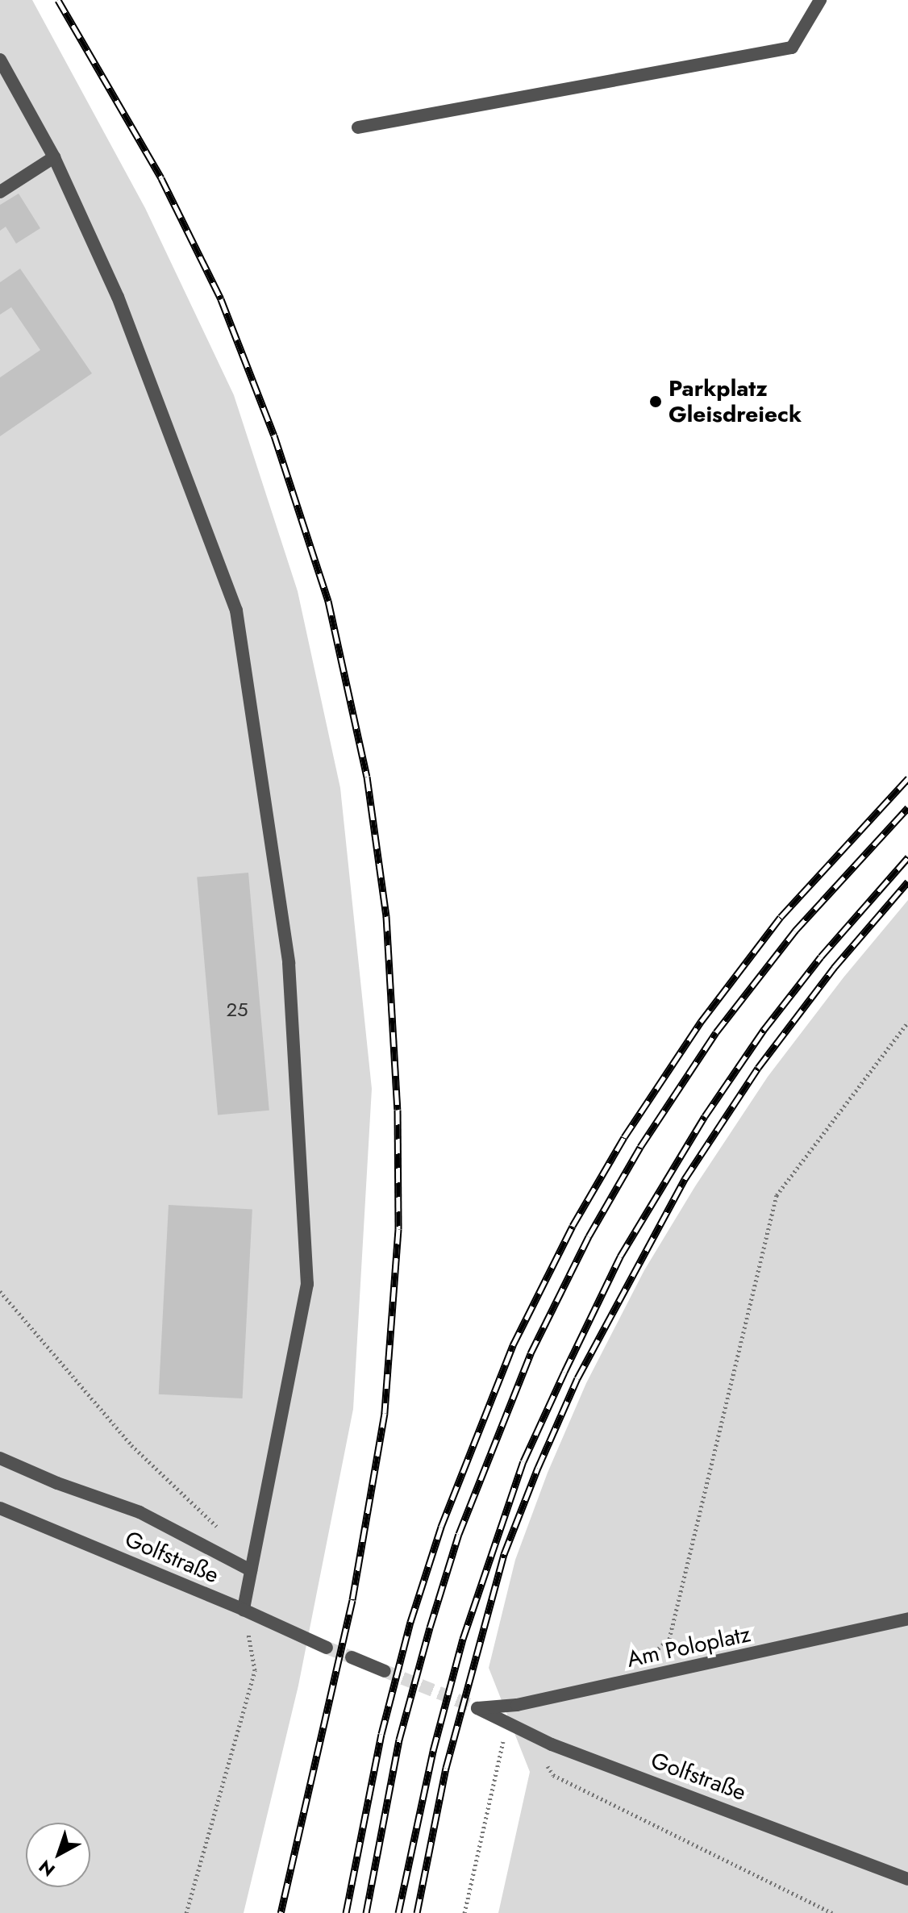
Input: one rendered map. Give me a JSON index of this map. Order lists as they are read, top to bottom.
{
  "streets": {
    "street": ["Golfstraße", "Am Poloplatz"]
  },
  "crossings": [
    ["Golfstraße", "Am Poloplatz"]
  ],
  "places": ["Parkplatz Gleisdreieck"],
  "house_numbers": ["25"],
  "north": "bottom left"
}
